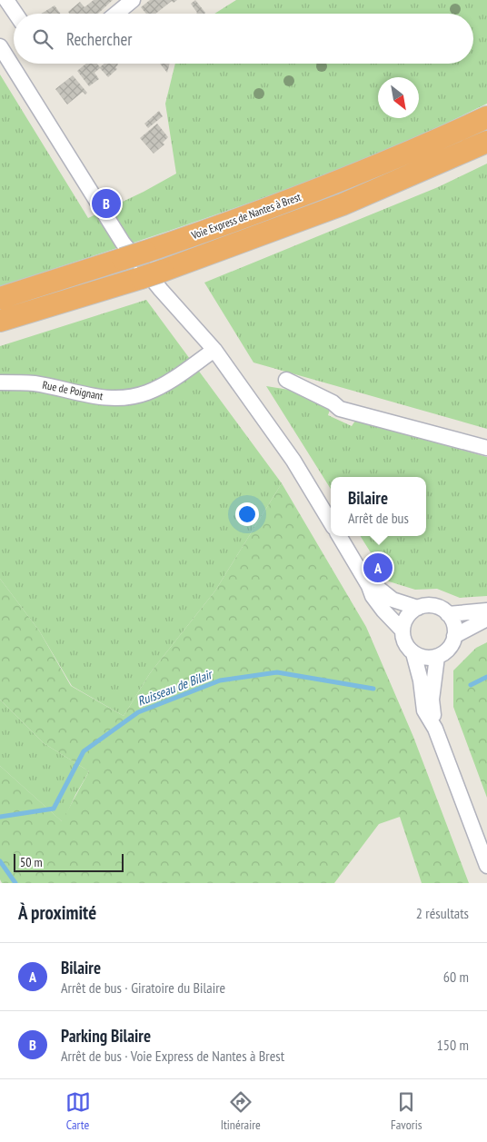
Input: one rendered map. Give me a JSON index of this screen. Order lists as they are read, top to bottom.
{
  "streets": {
    "highway": ["Voie Express de Nantes à Brest"],
    "street": ["Rue de Poignant"]
  },
  "water": ["Ruisseau de Bilair"],
  "scale_bar": "50 m",
  "north": "bottom right",
  "page": {
    "search": "Rechercher",
    "pins": ["B", "A"],
    "popup": ["Bilaire", "Arrêt de bus"],
    "scale": "50 m",
    "heading": ["À proximité", "2 résultats"],
    "list": [
      {
        "mark": "A",
        "name": "Bilaire",
        "note": "Arrêt de bus · Giratoire du Bilaire",
        "value": "60 m"
      },
      {
        "mark": "B",
        "name": "Parking Bilaire",
        "note": "Arrêt de bus · Voie Express de Nantes à Brest",
        "value": "150 m"
      }
    ],
    "nav": ["Carte", "Itinéraire", "Favoris"]
  }
}
